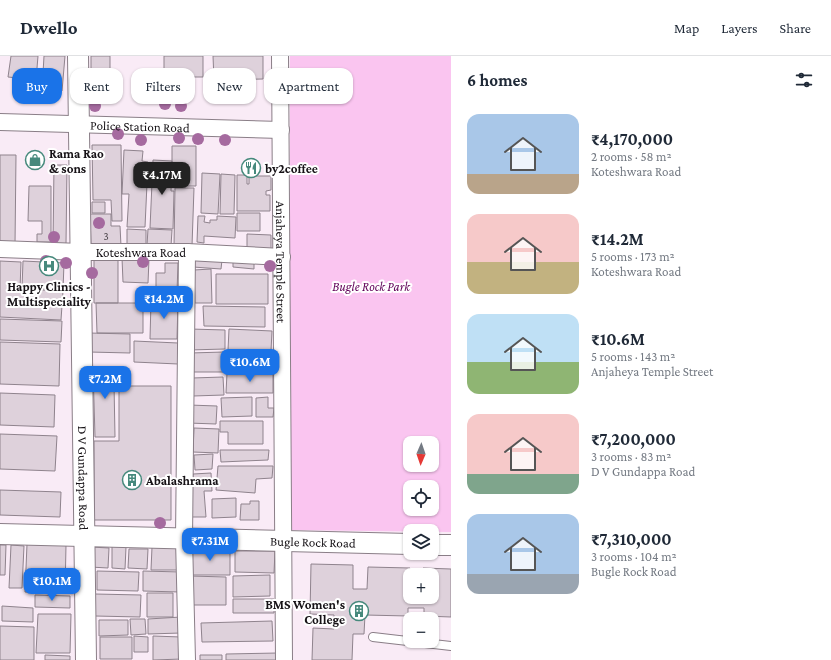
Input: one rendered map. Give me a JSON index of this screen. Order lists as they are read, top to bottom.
{
  "streets": {
    "street": [
      "Police Station Road",
      "Koteshwara Road",
      "Anjaheya Temple Street",
      "D V Gundappa Road",
      "Bugle Rock Road"
    ]
  },
  "crossings": [
    ["Police Station Road", "Anjaheya Temple Street"],
    ["Police Station Road", "D V Gundappa Road"],
    ["Koteshwara Road", "Anjaheya Temple Street"],
    ["Koteshwara Road", "D V Gundappa Road"],
    ["Anjaheya Temple Street", "Bugle Rock Road"],
    ["D V Gundappa Road", "Bugle Rock Road"]
  ],
  "parks": ["Bugle Rock Park"],
  "places": {
    "shop": ["Rama Rao & sons"],
    "restaurant": ["by2coffee"],
    "hospital": ["Happy Clinics - Multispeciality"],
    "building": ["Abalashrama", "BMS Women's College"]
  },
  "house_numbers": ["3"],
  "north": "bottom",
  "page": {
    "header": "Dwello",
    "nav": ["Map", "Layers", "Share"],
    "heading": "6 homes",
    "chip": [
      "Buy",
      "Rent",
      "Filters",
      "New",
      "Apartment"
    ],
    "list": [
      {
        "name": "₹4,170,000",
        "note": "2 rooms · 58 m² · Koteshwara Road"
      },
      {
        "name": "₹14.2M",
        "note": "5 rooms · 173 m² · Koteshwara Road"
      },
      {
        "name": "₹10.6M",
        "note": "5 rooms · 143 m² · Anjaheya Temple Street"
      },
      {
        "name": "₹7,200,000",
        "note": "3 rooms · 83 m² · D V Gundappa Road"
      },
      {
        "name": "₹7,310,000",
        "note": "3 rooms · 104 m² · Bugle Rock Road"
      }
    ],
    "price": [
      "₹4.17M",
      "₹14.2M",
      "₹10.6M",
      "₹7.2M",
      "₹7.31M",
      "₹10.1M"
    ],
    "map_buttons": ["+", "−"]
  }
}
